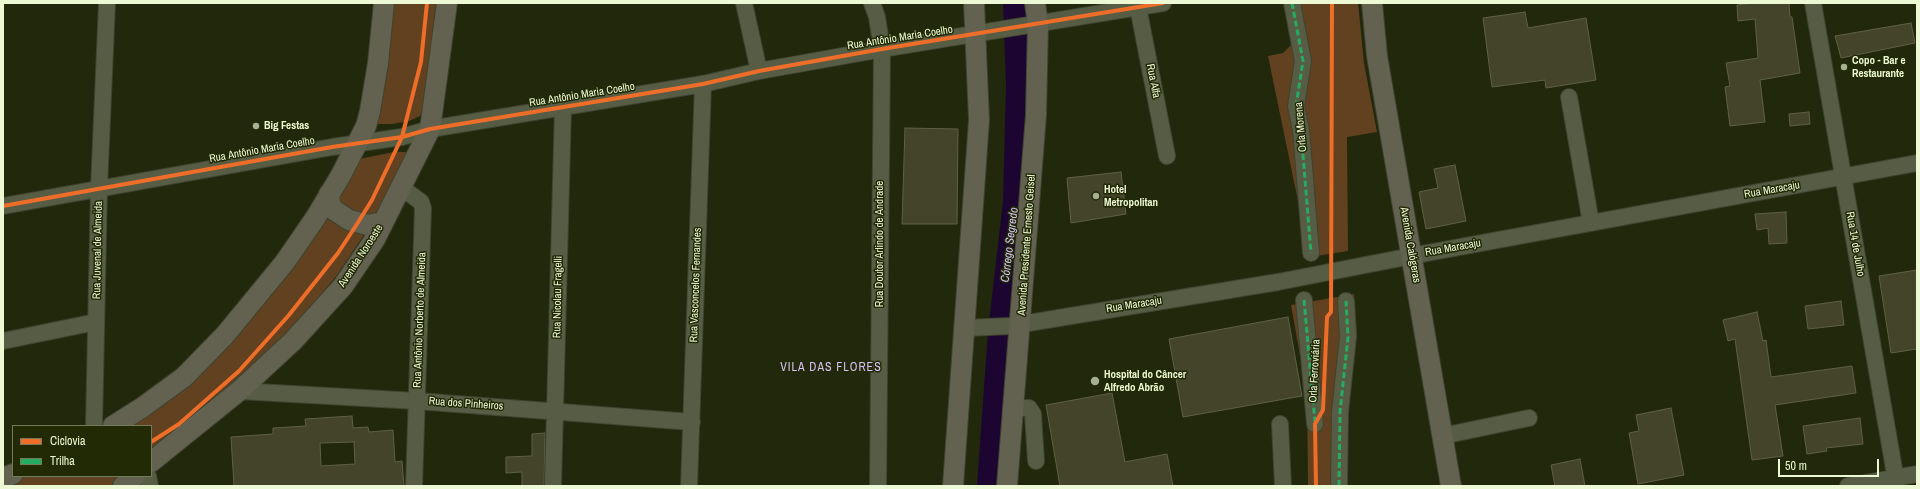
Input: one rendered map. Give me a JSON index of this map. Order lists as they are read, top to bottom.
{
  "streets": {
    "main road": ["Avenida Presidente Ernesto Geisel", "Avenida Calógeras", "Avenida Noroeste"],
    "street": [
      "Rua Antônio Maria Coelho",
      "Rua Alfa",
      "Orla Morena",
      "Rua Maracaju",
      "Rua Doutor Arlindo de Andrade",
      "Rua 14 de Julho",
      "Rua Juvenal de Almeida",
      "Rua Vasconcelos Fernandes",
      "Rua Nicolau Fragelli",
      "Rua Antônio Norberto de Almeida",
      "Orla Ferroviária",
      "Rua dos Pinheiros"
    ]
  },
  "crossings": [
    ["Rua Antônio Maria Coelho", "Rua Alfa"],
    ["Rua Antônio Maria Coelho", "Rua Doutor Arlindo de Andrade"],
    ["Rua Antônio Maria Coelho", "Avenida Presidente Ernesto Geisel"],
    ["Rua Antônio Maria Coelho", "Rua Juvenal de Almeida"],
    ["Rua Antônio Maria Coelho", "Avenida Noroeste"],
    ["Rua Antônio Maria Coelho", "Rua Vasconcelos Fernandes"],
    ["Rua Antônio Maria Coelho", "Rua Nicolau Fragelli"],
    ["Rua Maracaju", "Rua 14 de Julho"],
    ["Rua Maracaju", "Avenida Presidente Ernesto Geisel"],
    ["Rua Maracaju", "Avenida Calógeras"],
    ["Avenida Noroeste", "Rua Antônio Norberto de Almeida"],
    ["Avenida Noroeste", "Rua dos Pinheiros"],
    ["Rua Vasconcelos Fernandes", "Rua dos Pinheiros"],
    ["Rua Nicolau Fragelli", "Rua dos Pinheiros"],
    ["Rua Antônio Norberto de Almeida", "Rua dos Pinheiros"]
  ],
  "districts": ["VILA DAS FLORES"],
  "water": ["Córrego Segredo"],
  "places": [
    "Copo - Bar e Restaurante",
    "Big Festas",
    "Hotel Metropolitan",
    "Hospital do Câncer Alfredo Abrão"
  ],
  "legend": ["Ciclovia", "Trilha"],
  "scale_bar": "50 m"
}
